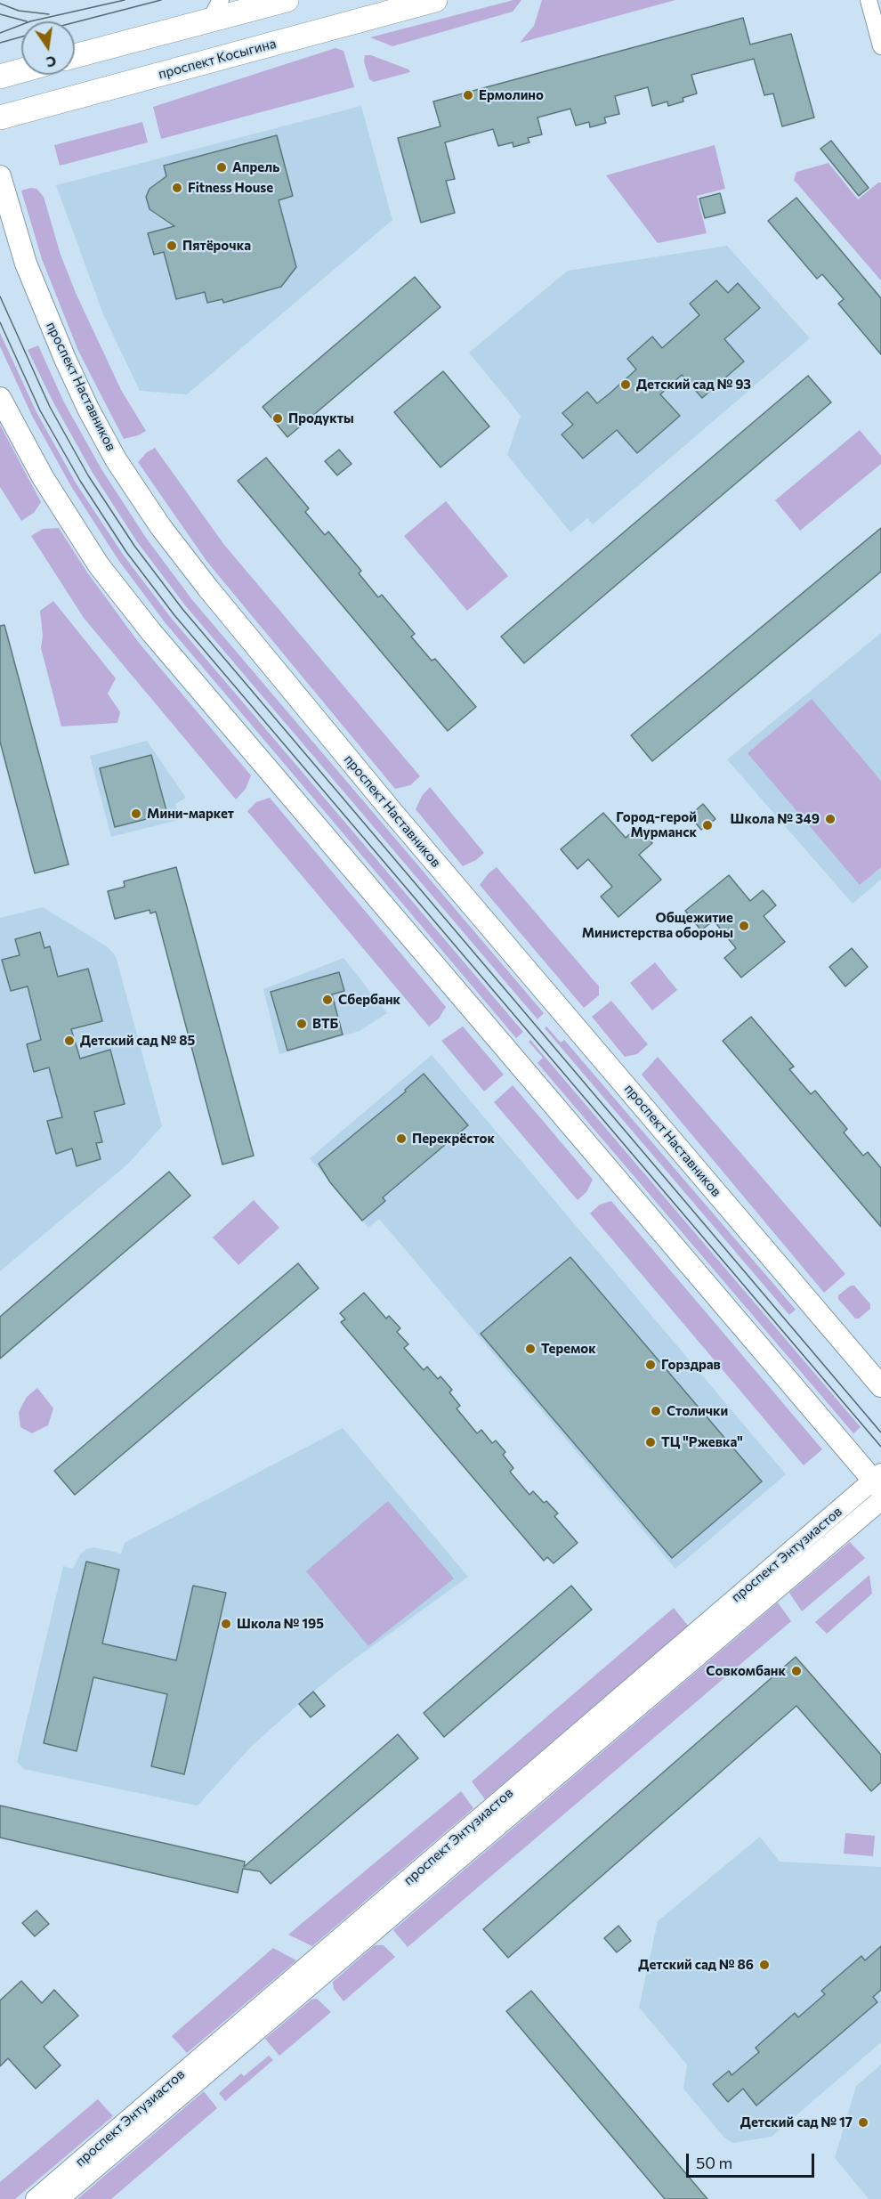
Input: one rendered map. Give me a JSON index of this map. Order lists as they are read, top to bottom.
{
  "streets": {
    "main road": ["проспект Косыгина", "проспект Наставников"],
    "street": ["проспект Энтузиастов"]
  },
  "places": [
    "Ермолино",
    "Апрель",
    "Fitness House",
    "Пятёрочка",
    "Детский сад № 93",
    "Продукты",
    "Мини-маркет",
    "Школа № 349",
    "Город-герой Мурманск",
    "Общежитие Министерства обороны",
    "Сбербанк",
    "ВТБ",
    "Детский сад № 85",
    "Перекрёсток",
    "Теремок",
    "Горздрав",
    "Столички",
    "ТЦ \"Ржевка\"",
    "Школа № 195",
    "Совкомбанк",
    "Детский сад № 86",
    "Детский сад № 17"
  ],
  "scale_bar": "50 m",
  "north": "bottom"
}
